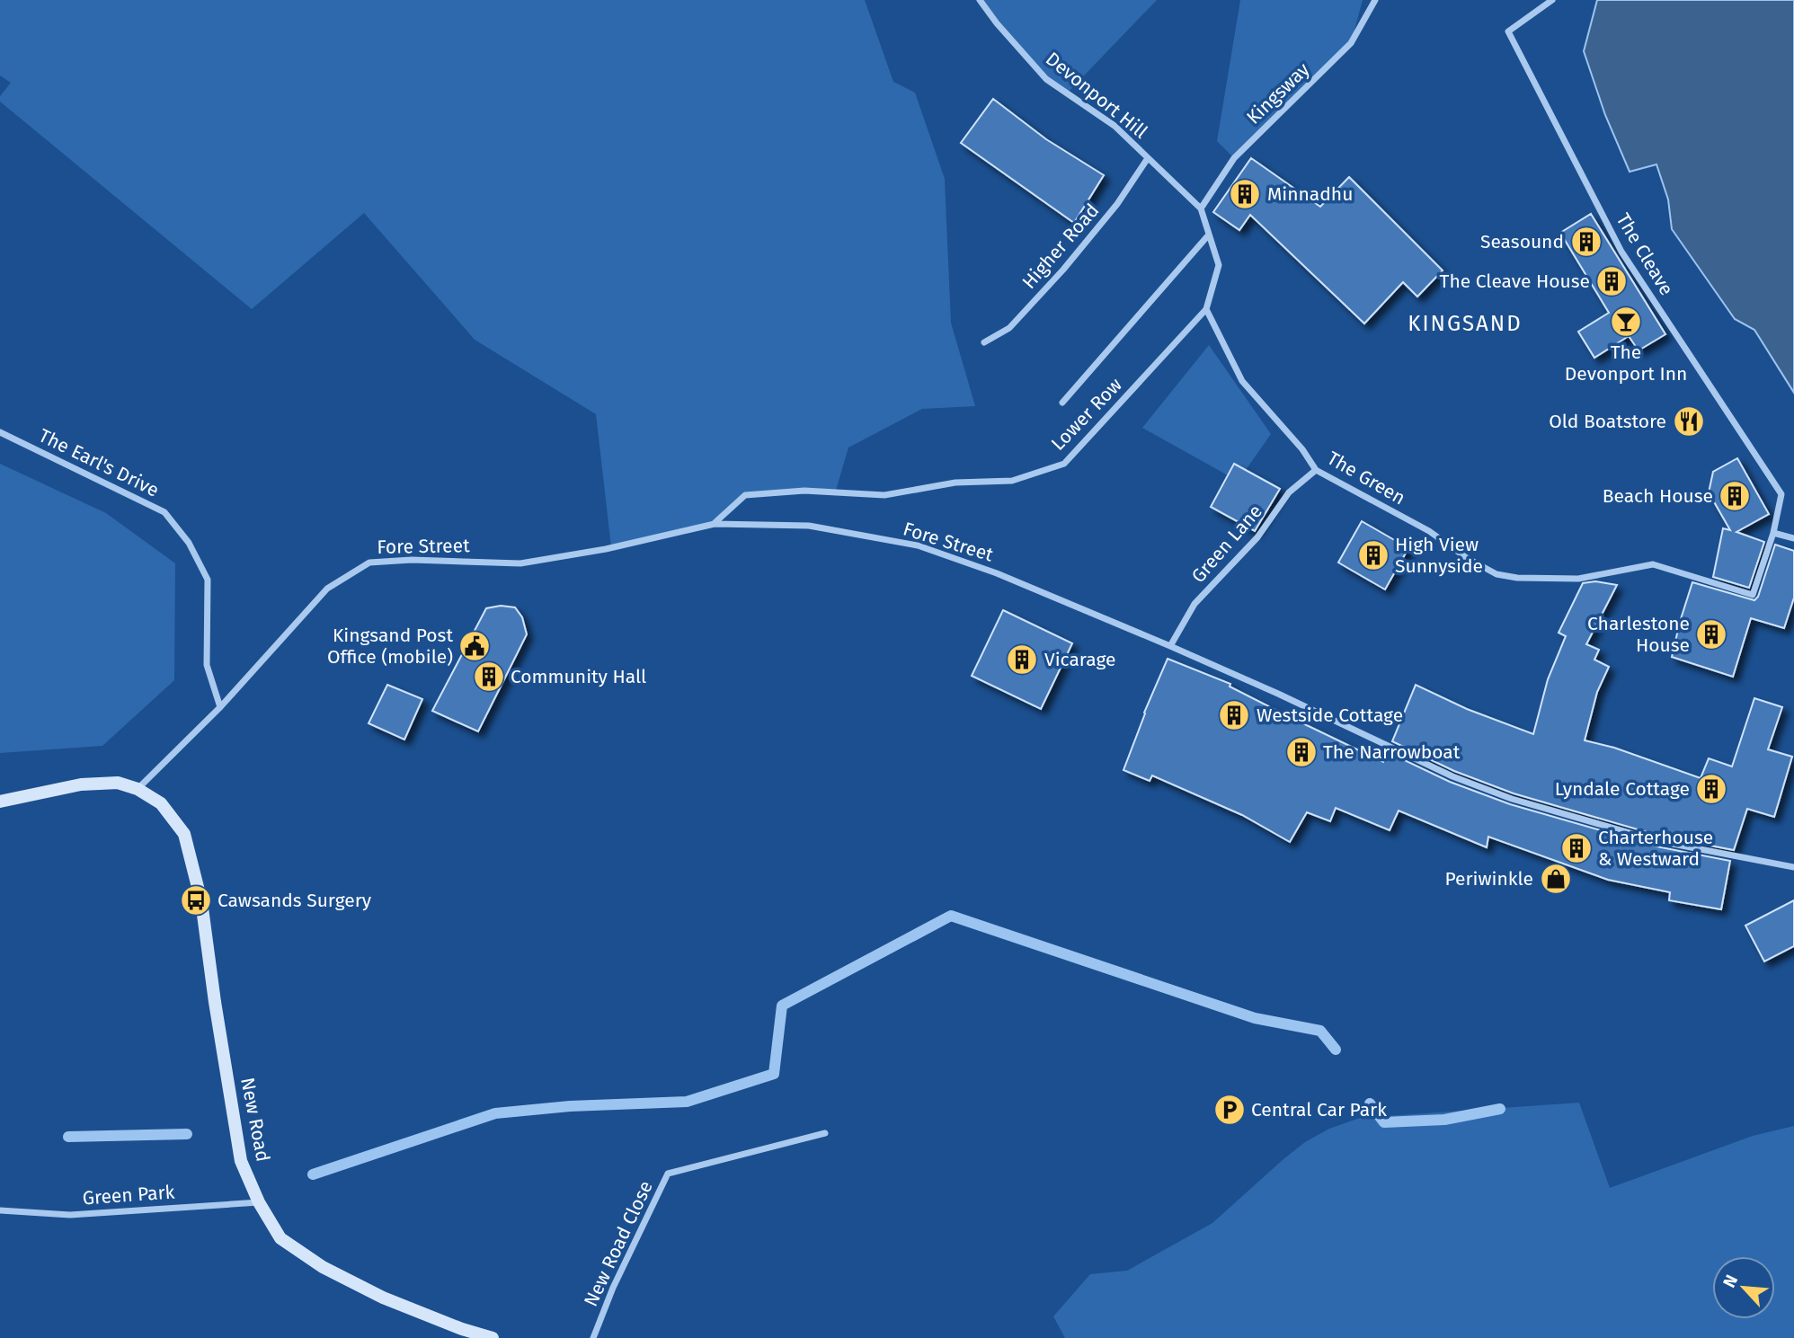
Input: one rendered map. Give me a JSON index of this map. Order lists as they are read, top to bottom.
{
  "streets": {
    "street": [
      "Kingsway",
      "Devonport Hill",
      "Higher Road",
      "The Cleave",
      "Lower Row",
      "The Earl's Drive",
      "The Green",
      "Fore Street",
      "Green Lane",
      "New Road",
      "Green Park",
      "New Road Close"
    ]
  },
  "crossings": [
    ["Kingsway", "Devonport Hill"],
    ["Kingsway", "Lower Row"],
    ["Devonport Hill", "Higher Road"],
    ["Devonport Hill", "Lower Row"],
    ["The Cleave", "The Green"],
    ["Lower Row", "The Green"],
    ["Lower Row", "Fore Street"],
    ["The Earl's Drive", "Fore Street"],
    ["The Green", "Green Lane"],
    ["Fore Street", "Green Lane"],
    ["Fore Street", "New Road"],
    ["New Road", "Green Park"]
  ],
  "districts": ["KINGSAND"],
  "places": {
    "building": [
      "Minnadhu",
      "Seasound",
      "The Cleave House",
      "Beach House",
      "High View Sunnyside",
      "Charlestone House",
      "Vicarage",
      "Community Hall",
      "Westside Cottage",
      "The Narrowboat",
      "Lyndale Cottage",
      "Charterhouse & Westward"
    ],
    "bar": ["The Devonport Inn"],
    "restaurant": ["Old Boatstore"],
    "public building": ["Kingsand Post Office (mobile)"],
    "shop": ["Periwinkle"],
    "bus stop": ["Cawsands Surgery"],
    "parking": ["Central Car Park"]
  },
  "north": "top left"
}
